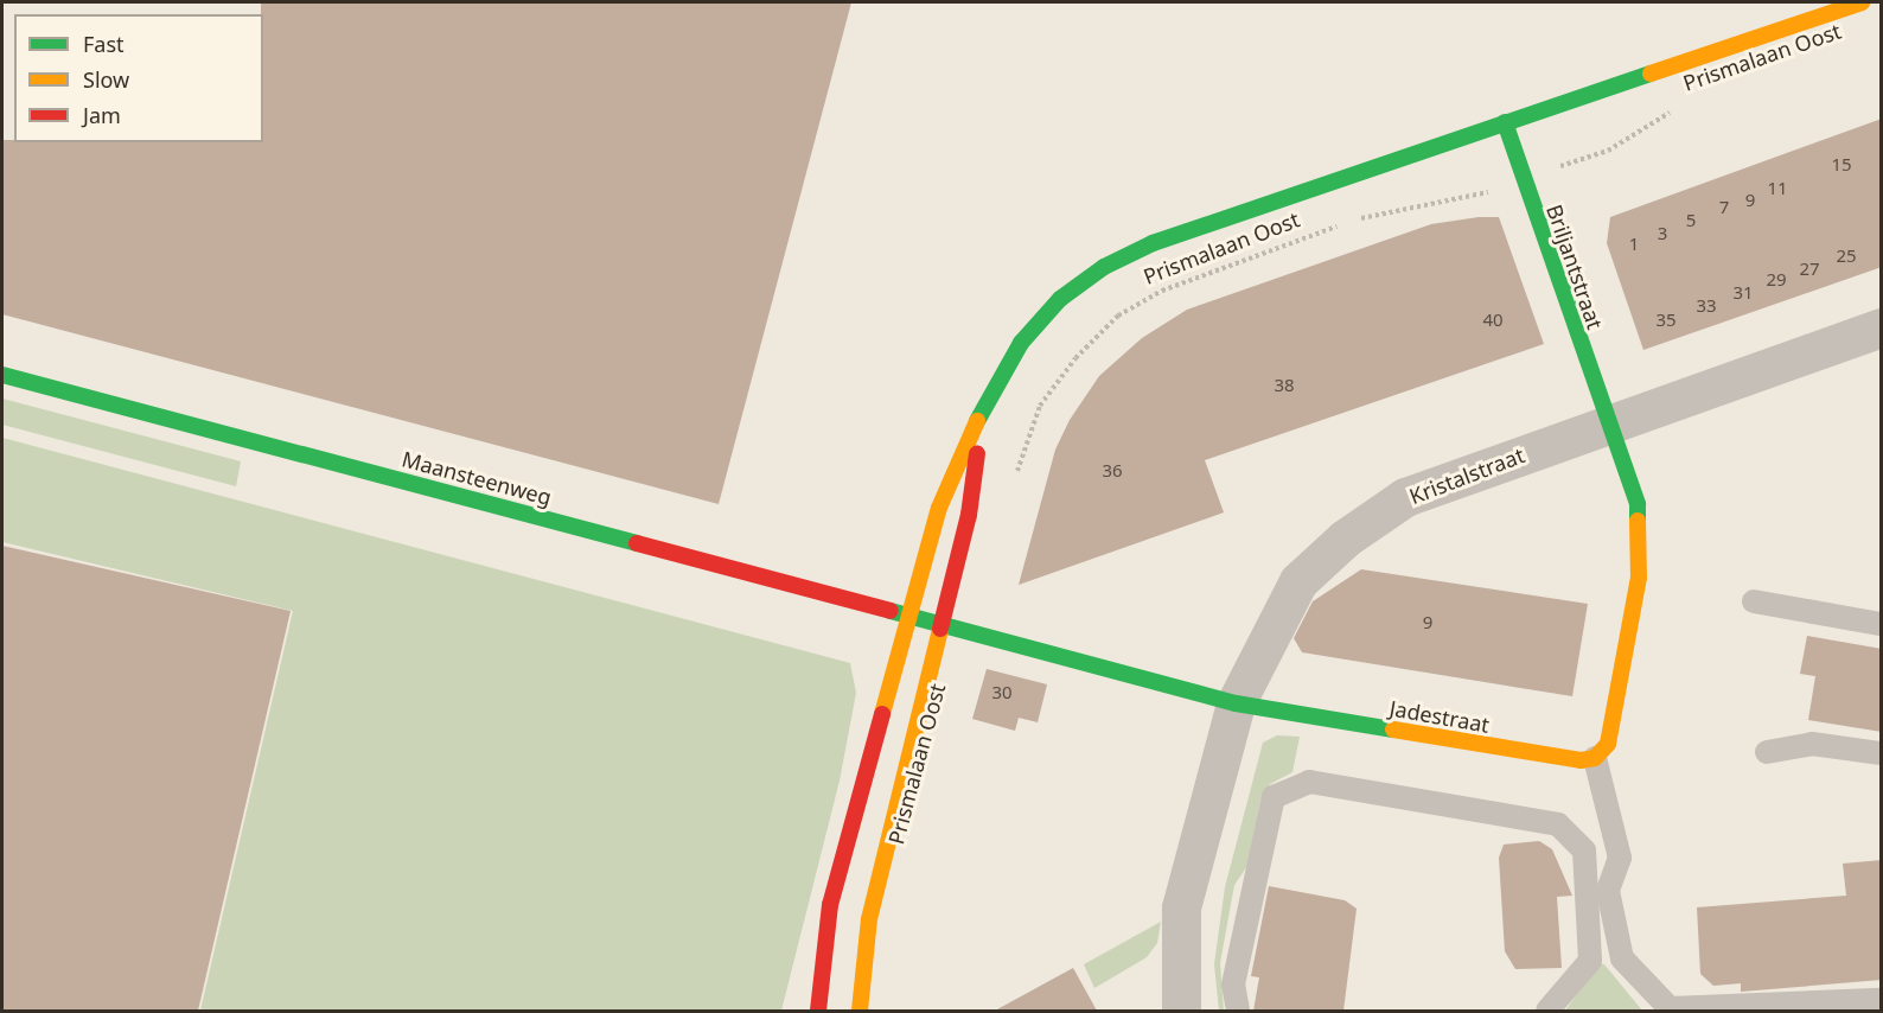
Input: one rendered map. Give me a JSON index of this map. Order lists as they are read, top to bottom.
{
  "streets": {
    "street": [
      "Prismalaan Oost",
      "Briljantstraat",
      "Kristalstraat",
      "Maansteenweg",
      "Jadestraat"
    ]
  },
  "crossings": [
    ["Prismalaan Oost", "Briljantstraat"],
    ["Prismalaan Oost", "Maansteenweg"],
    ["Prismalaan Oost", "Jadestraat"],
    ["Briljantstraat", "Kristalstraat"],
    ["Kristalstraat", "Jadestraat"],
    ["Maansteenweg", "Jadestraat"]
  ],
  "house_numbers": [
    "15",
    "11",
    "9",
    "7",
    "5",
    "3",
    "1",
    "25",
    "27",
    "29",
    "31",
    "33",
    "40",
    "35",
    "38",
    "36",
    "9",
    "30"
  ],
  "legend": ["Fast", "Slow", "Jam"]
}
